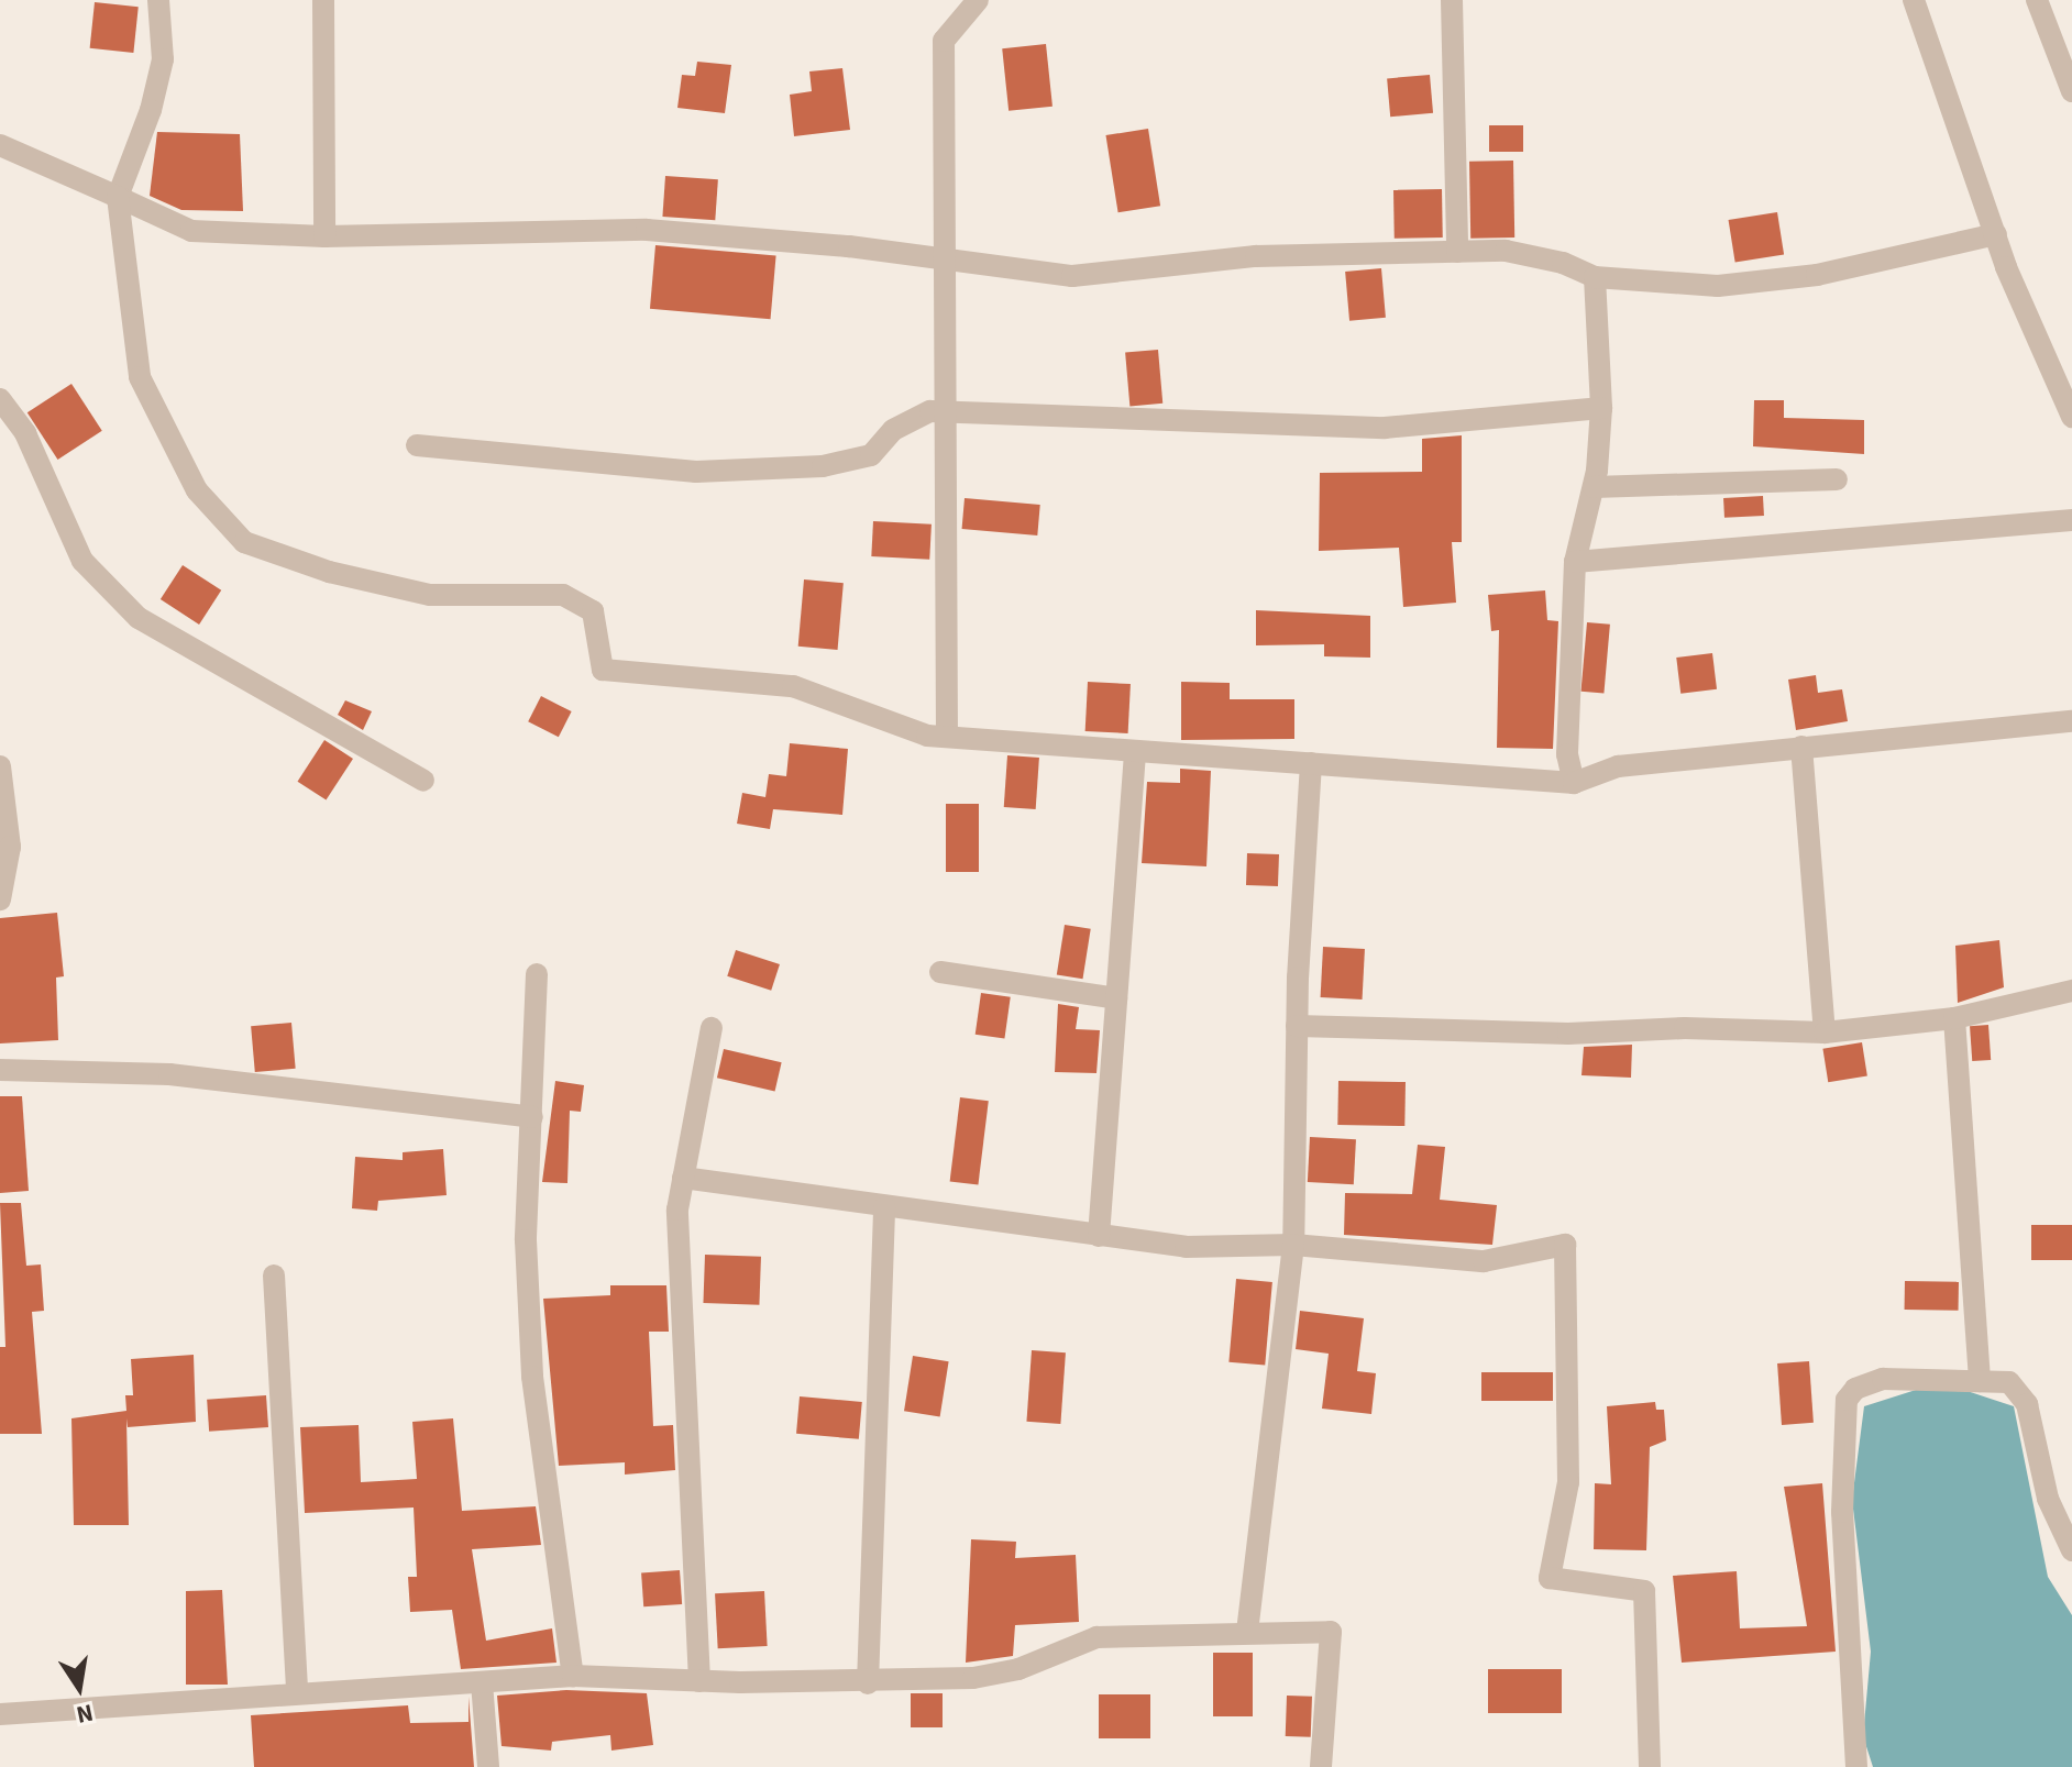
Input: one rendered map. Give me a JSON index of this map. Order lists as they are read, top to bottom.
{
  "north": "bottom"
}
